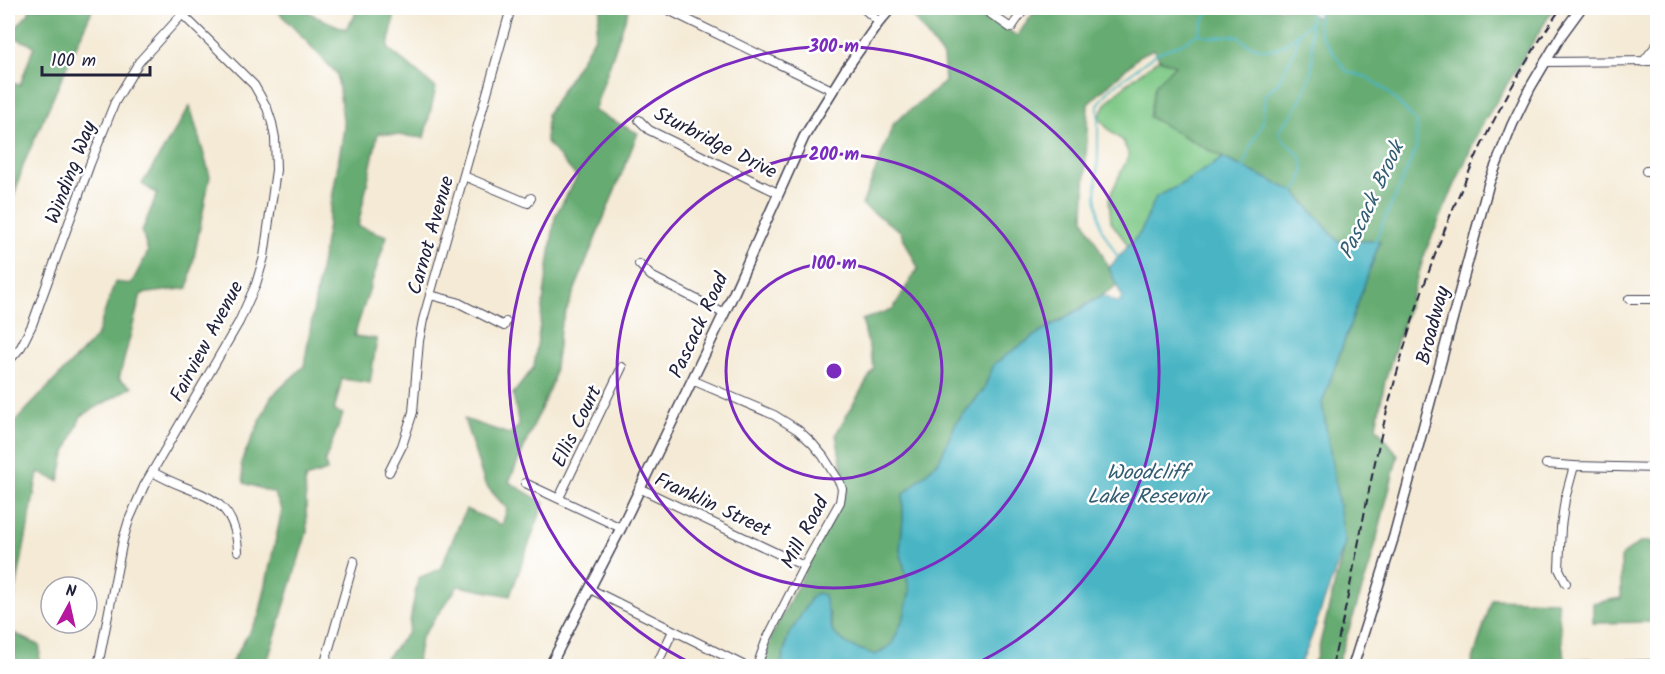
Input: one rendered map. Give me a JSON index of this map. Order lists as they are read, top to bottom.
{
  "streets": {
    "street": [
      "Sturbridge Drive",
      "Winding Way",
      "Carnot Avenue",
      "Pascack Road",
      "Broadway",
      "Fairview Avenue",
      "Ellis Court",
      "Franklin Street",
      "Mill Road"
    ]
  },
  "crossings": [
    ["Sturbridge Drive", "Pascack Road"],
    ["Winding Way", "Fairview Avenue"],
    ["Pascack Road", "Franklin Street"],
    ["Pascack Road", "Mill Road"],
    ["Franklin Street", "Mill Road"]
  ],
  "water": ["Pascack Brook", "Woodcliff Lake Resevoir"],
  "scale_bar": "100 m",
  "north": "top",
  "rings": ["300 m", "200 m", "100 m"]
}
